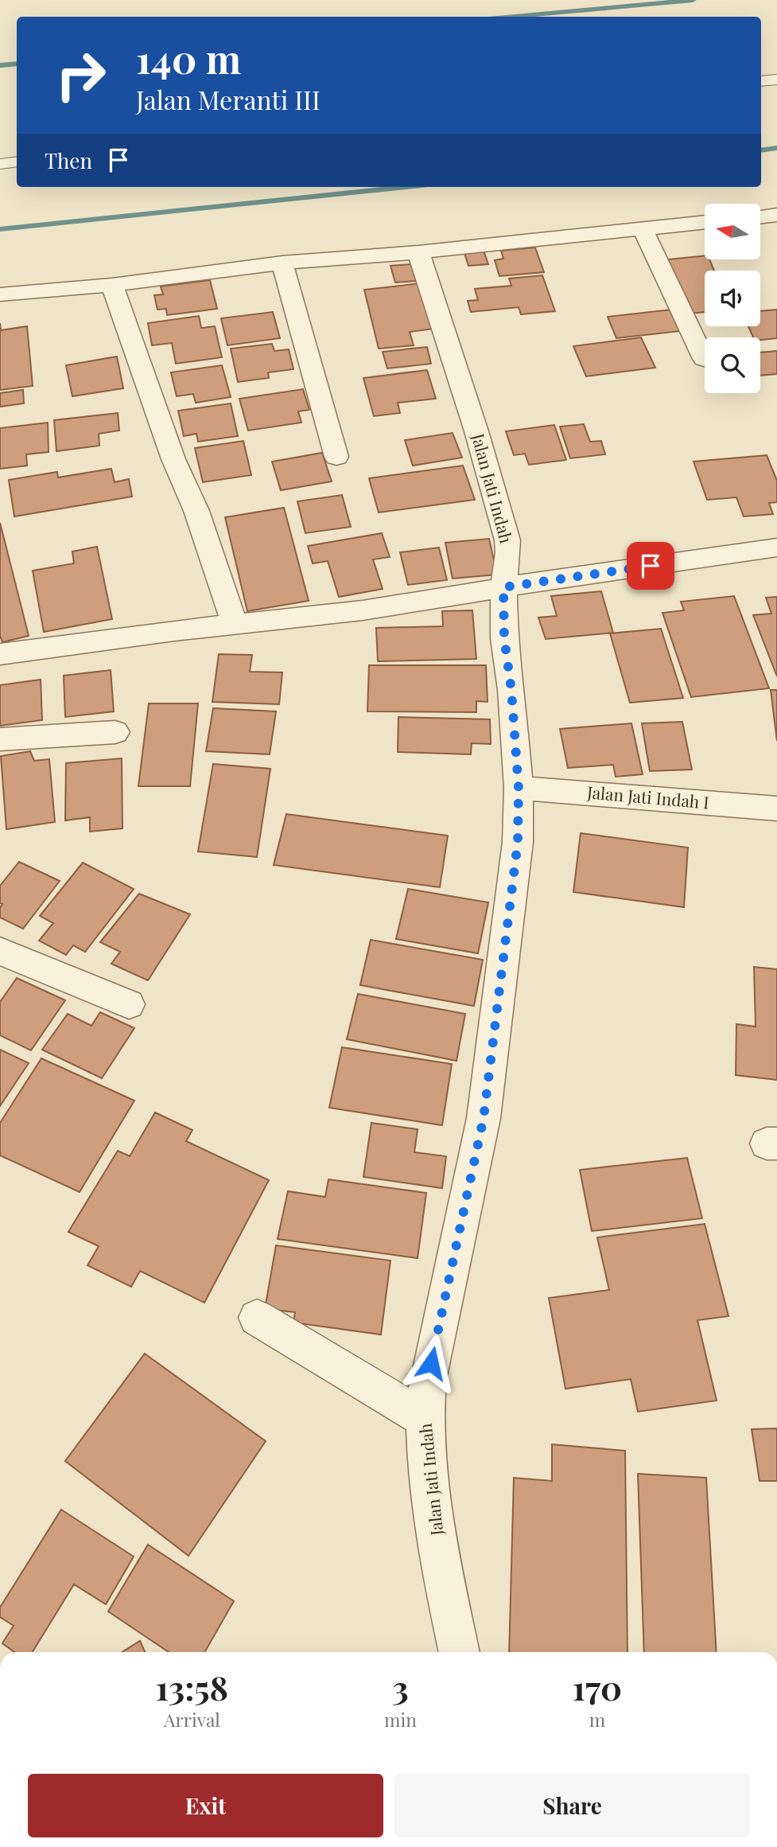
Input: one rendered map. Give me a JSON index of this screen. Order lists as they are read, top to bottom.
{
  "streets": {
    "street": ["Jalan Jati Indah", "Jalan Jati Indah I"]
  },
  "crossings": [
    ["Jalan Jati Indah", "Jalan Jati Indah I"]
  ],
  "north": "left",
  "page": {
    "turn": ["140 m", "Jalan Meranti III"],
    "then": "Then",
    "eta": [
      "13:58",
      "Arrival",
      "3",
      "min",
      "170",
      "m"
    ],
    "buttons": ["Exit", "Share"]
  }
}
